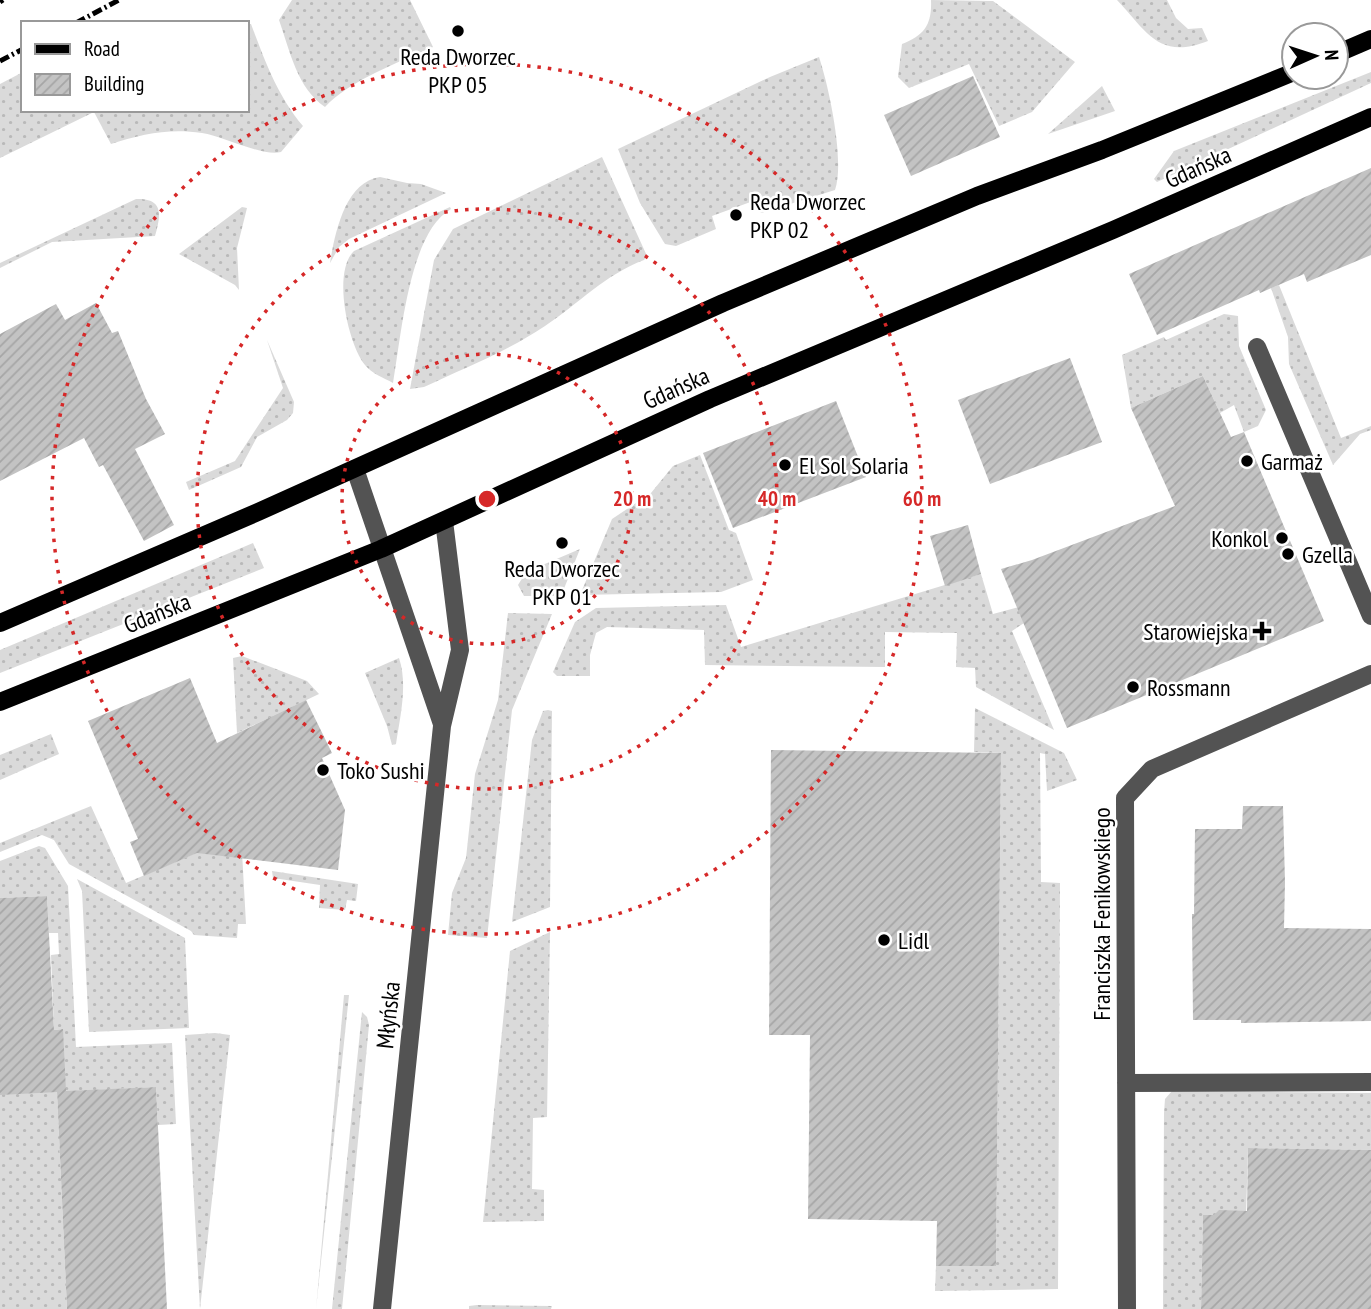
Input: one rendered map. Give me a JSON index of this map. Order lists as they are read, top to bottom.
{
  "streets": {
    "main road": ["Gdańska"],
    "street": ["Franciszka Fenikowskiego", "Młyńska"]
  },
  "crossings": [
    ["Gdańska", "Młyńska"]
  ],
  "places": {
    "other": [
      "Reda Dworzec PKP 05",
      "Reda Dworzec PKP 02",
      "Garmaż",
      "El Sol Solaria",
      "Konkol",
      "Reda Dworzec PKP 01",
      "Gzella",
      "Rossmann",
      "Toko Sushi",
      "Lidl"
    ],
    "health": ["Starowiejska"]
  },
  "legend": ["Road", "Building"],
  "north": "right",
  "rings": ["20 m", "40 m", "60 m"]
}
